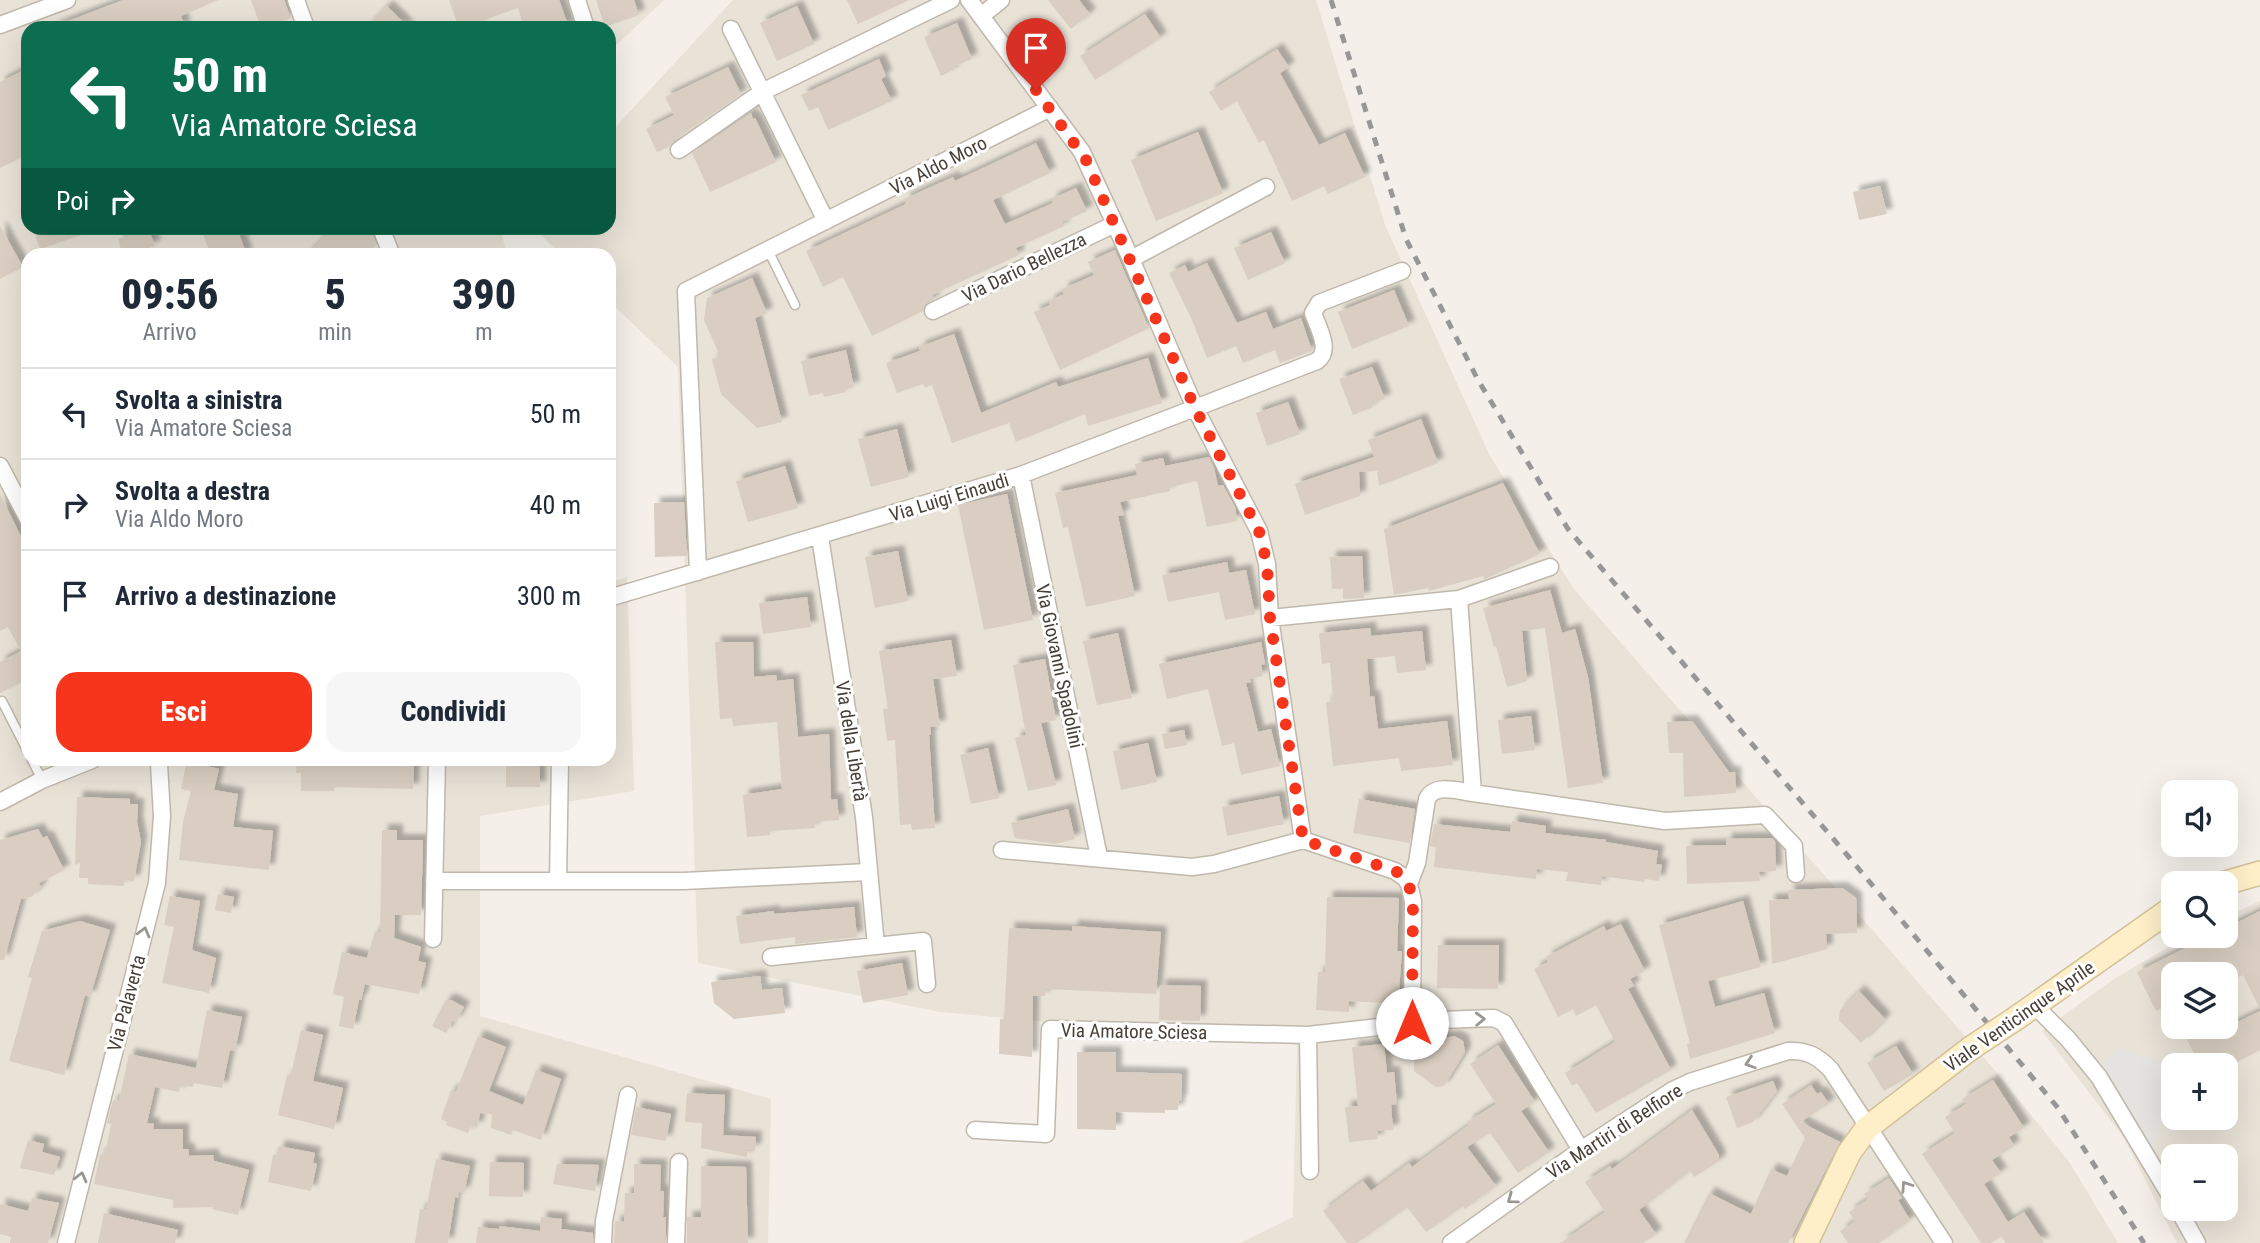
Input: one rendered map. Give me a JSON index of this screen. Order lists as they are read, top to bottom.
{
  "streets": {
    "street": [
      "Via Aldo Moro",
      "Via Dario Bellezza",
      "Via Luigi Einaudi",
      "Via Giovanni Spadolini",
      "Via della Libertà",
      "Via Palaverta",
      "Viale Venticinque Aprile",
      "Via Amatore Sciesa",
      "Via Martiri di Belfiore"
    ]
  },
  "crossings": [
    ["Via Aldo Moro", "Via Luigi Einaudi"],
    ["Via Luigi Einaudi", "Via Giovanni Spadolini"],
    ["Via Luigi Einaudi", "Via della Libertà"],
    ["Viale Venticinque Aprile", "Via Martiri di Belfiore"],
    ["Via Amatore Sciesa", "Via Martiri di Belfiore"]
  ],
  "one_way": ["Via Palaverta"],
  "page": {
    "turn": ["50 m", "Via Amatore Sciesa"],
    "then": "Poi",
    "eta": [
      "09:56",
      "Arrivo",
      "5",
      "min",
      "390",
      "m"
    ],
    "list": [
      {
        "name": "Svolta a sinistra",
        "note": "Via Amatore Sciesa",
        "value": "50 m"
      },
      {
        "name": "Svolta a destra",
        "note": "Via Aldo Moro",
        "value": "40 m"
      },
      {
        "name": "Arrivo a destinazione",
        "value": "300 m"
      }
    ],
    "buttons": ["Esci", "Condividi"],
    "map_buttons": ["+", "−"]
  }
}
